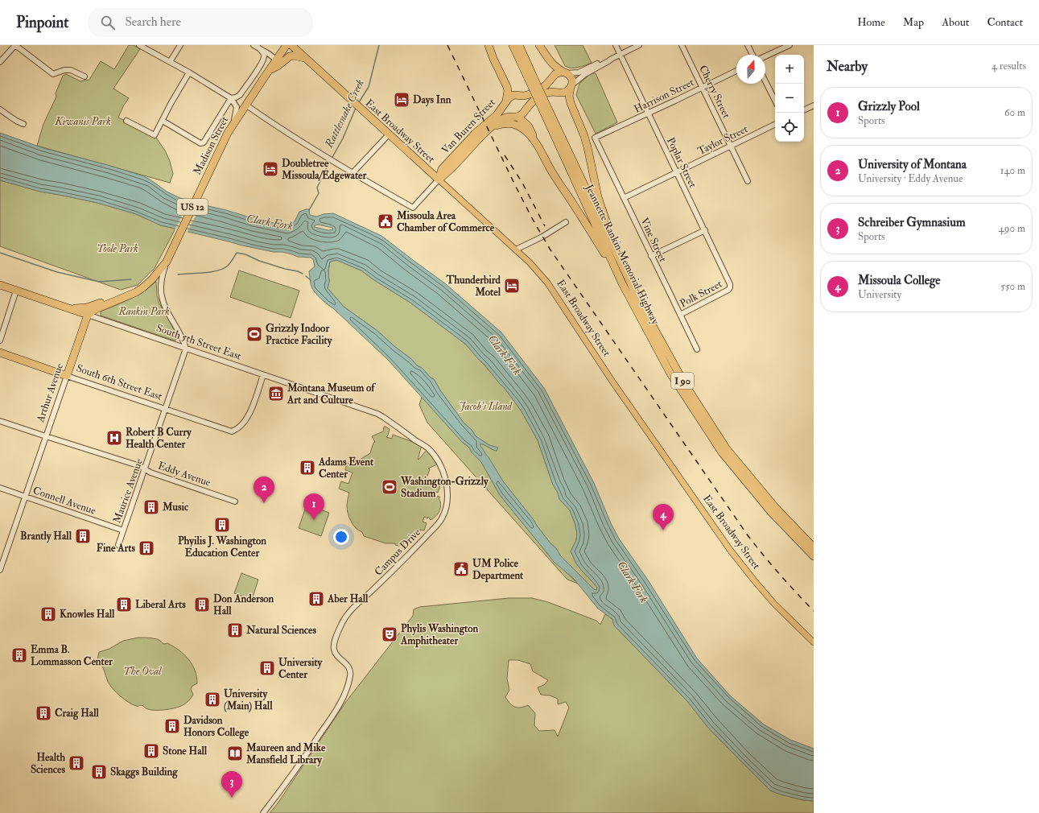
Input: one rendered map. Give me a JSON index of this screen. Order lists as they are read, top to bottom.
{
  "streets": {
    "highway": [
      "Van Buren Street",
      "East Broadway Street",
      "Madison Street",
      "US 12",
      "Jeannette Rankin Memorial Highway",
      "South 5th Street East",
      "I 90",
      "South 6th Street East",
      "Arthur Avenue"
    ],
    "street": [
      "Cherry Street",
      "Harrison Street",
      "Taylor Street",
      "Poplar Street",
      "Vine Street",
      "Polk Street",
      "Eddy Avenue",
      "Maurice Avenue",
      "Connell Avenue",
      "Campus Drive"
    ]
  },
  "crossings": [
    ["Cherry Street", "Harrison Street"],
    ["Cherry Street", "Taylor Street"],
    ["Harrison Street", "Poplar Street"],
    ["Harrison Street", "Vine Street"],
    ["Van Buren Street", "East Broadway Street"],
    ["East Broadway Street", "US 12"],
    ["Taylor Street", "Poplar Street"],
    ["Taylor Street", "Vine Street"],
    ["Madison Street", "US 12"],
    ["Poplar Street", "Polk Street"],
    ["US 12", "South 5th Street East"],
    ["US 12", "Arthur Avenue"],
    ["US 12", "Maurice Avenue"],
    ["Vine Street", "Polk Street"],
    ["Jeannette Rankin Memorial Highway", "I 90"],
    ["South 5th Street East", "South 6th Street East"],
    ["South 5th Street East", "Arthur Avenue"],
    ["South 5th Street East", "Maurice Avenue"],
    ["South 5th Street East", "Campus Drive"],
    ["South 6th Street East", "Arthur Avenue"],
    ["South 6th Street East", "Maurice Avenue"],
    ["South 6th Street East", "Campus Drive"],
    ["Arthur Avenue", "Eddy Avenue"],
    ["Arthur Avenue", "Connell Avenue"],
    ["Eddy Avenue", "Maurice Avenue"],
    ["Maurice Avenue", "Connell Avenue"]
  ],
  "water": ["Rattlesnake Creek", "Clark Fork"],
  "parks": [
    "Kiwanis Park",
    "Toole Park",
    "Rankin Park",
    "Jacob's Island",
    "The Oval"
  ],
  "places": {
    "hotel": ["Days Inn", "Doubletree Missoula/Edgewater", "Thunderbird Motel"],
    "public building": ["Missoula Area Chamber of Commerce", "UM Police Department"],
    "sports": ["Grizzly Indoor Practice Facility", "Washington-Grizzly Stadium"],
    "museum": ["Montana Museum of Art and Culture"],
    "hospital": ["Robert B Curry Health Center"],
    "building": [
      "Adams Event Center",
      "Music",
      "Phyilis J. Washington Education Center",
      "Brantly Hall",
      "Fine Arts",
      "Aber Hall",
      "Liberal Arts",
      "Don Anderson Hall",
      "Knowles Hall",
      "Natural Sciences",
      "Emma B. Lommasson Center",
      "University Center",
      "University (Main) Hall",
      "Craig Hall",
      "Davidson Honors College",
      "Stone Hall",
      "Health Sciences",
      "Skaggs Building"
    ],
    "theatre": ["Phylis Washington Amphitheater"],
    "library": ["Maureen and Mike Mansfield Library"]
  },
  "north": "top",
  "page": {
    "header": "Pinpoint",
    "search": "Search here",
    "nav": [
      "Home",
      "Map",
      "About",
      "Contact"
    ],
    "heading": ["Nearby", "4 results"],
    "map_buttons": ["+", "−"],
    "list": [
      {
        "mark": "1",
        "name": "Grizzly Pool",
        "note": "Sports",
        "value": "60 m"
      },
      {
        "mark": "2",
        "name": "University of Montana",
        "note": "University · Eddy Avenue",
        "value": "140 m"
      },
      {
        "mark": "3",
        "name": "Schreiber Gymnasium",
        "note": "Sports",
        "value": "490 m"
      },
      {
        "mark": "4",
        "name": "Missoula College",
        "note": "University",
        "value": "550 m"
      }
    ],
    "pins": [
      "2",
      "1",
      "4",
      "3"
    ]
  }
}
